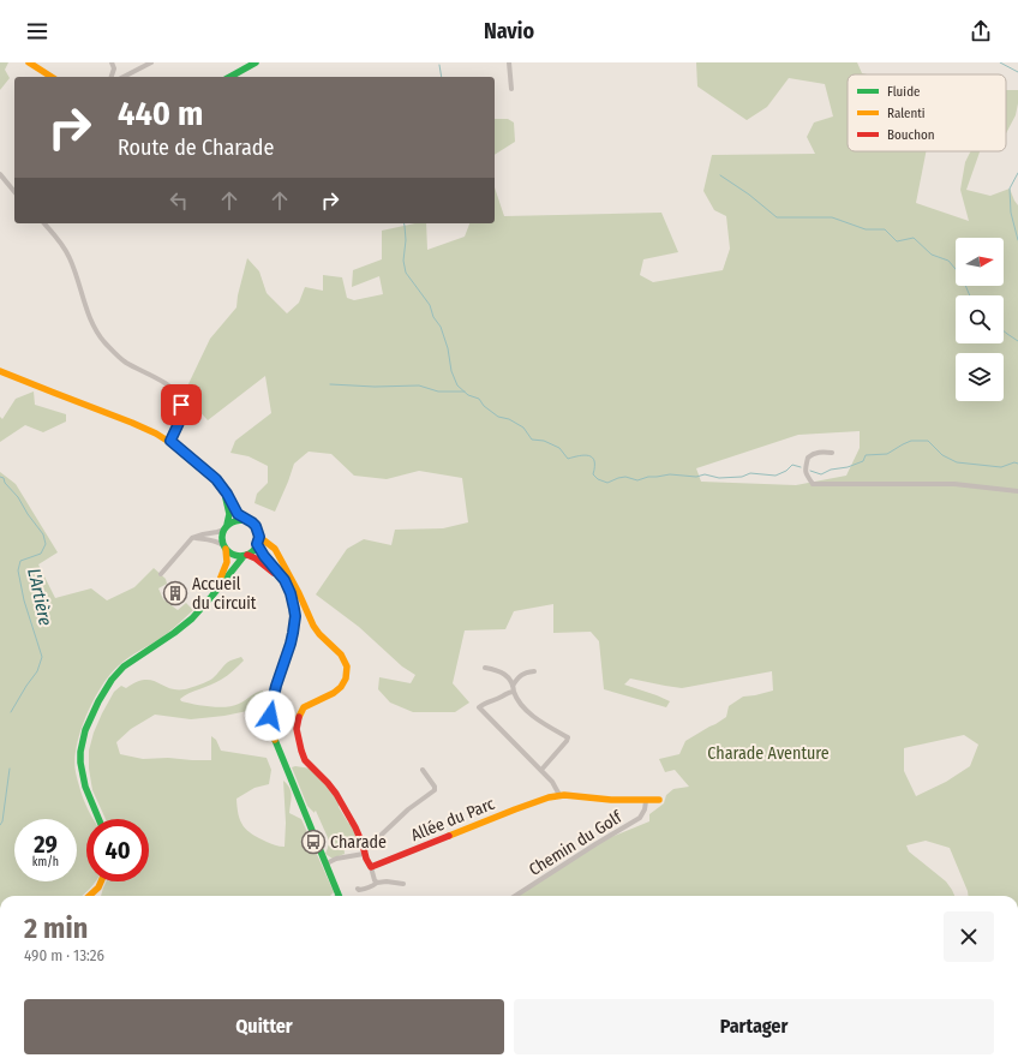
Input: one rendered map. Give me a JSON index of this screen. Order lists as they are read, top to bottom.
{
  "streets": {
    "street": ["Allée du Parc", "Chemin du Golf"]
  },
  "water": ["L'Artière"],
  "parks": ["Charade Aventure"],
  "places": {
    "building": ["Accueil du circuit"],
    "bus stop": ["Charade"]
  },
  "legend": ["Fluide", "Ralenti", "Bouchon"],
  "north": "right",
  "page": {
    "header": "Navio",
    "turn": ["440 m", "Route de Charade"],
    "speed": "29 km/h",
    "limit": "40",
    "heading": ["2 min", "490 m · 13:26"],
    "buttons": ["Quitter", "Partager"]
  }
}
